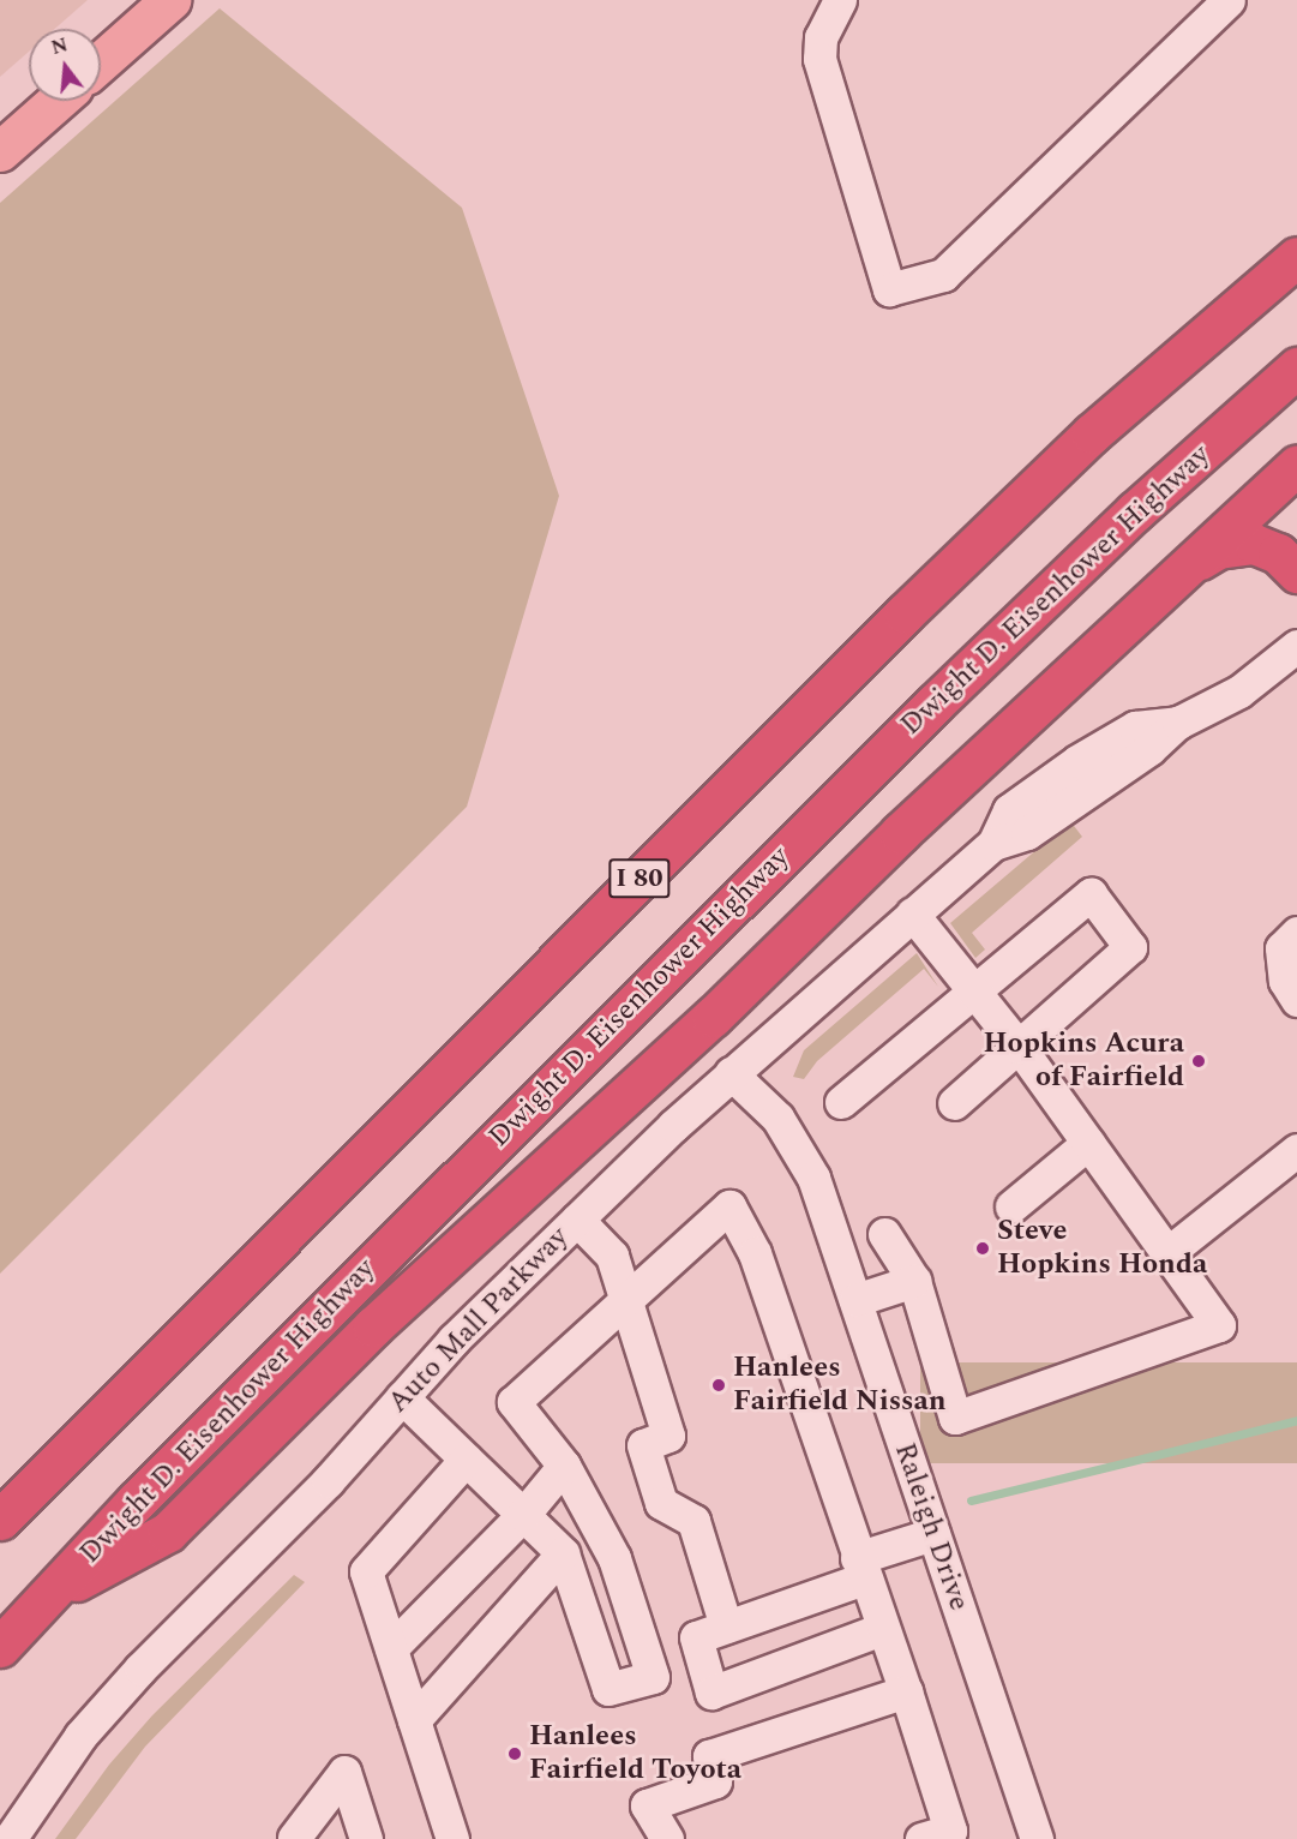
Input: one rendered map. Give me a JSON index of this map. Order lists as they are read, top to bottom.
{
  "streets": {
    "highway": ["Dwight D. Eisenhower Highway", "I 80"],
    "street": ["Auto Mall Parkway", "Raleigh Drive"]
  },
  "crossings": [
    ["Auto Mall Parkway", "Raleigh Drive"]
  ],
  "places": [
    "Hopkins Acura of Fairfield",
    "Steve Hopkins Honda",
    "Hanlees Fairfield Nissan",
    "Hanlees Fairfield Toyota"
  ],
  "north": "top"
}
